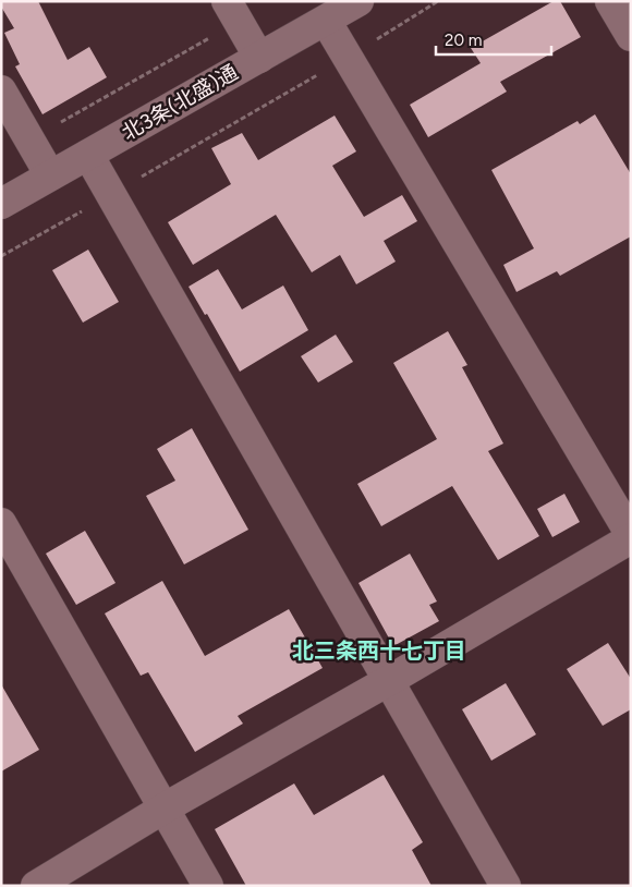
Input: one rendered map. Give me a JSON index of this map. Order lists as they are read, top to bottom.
{
  "streets": {
    "street": ["北3条(北盛)通"]
  },
  "districts": ["北三条西十七丁目"],
  "scale_bar": "20 m"
}
